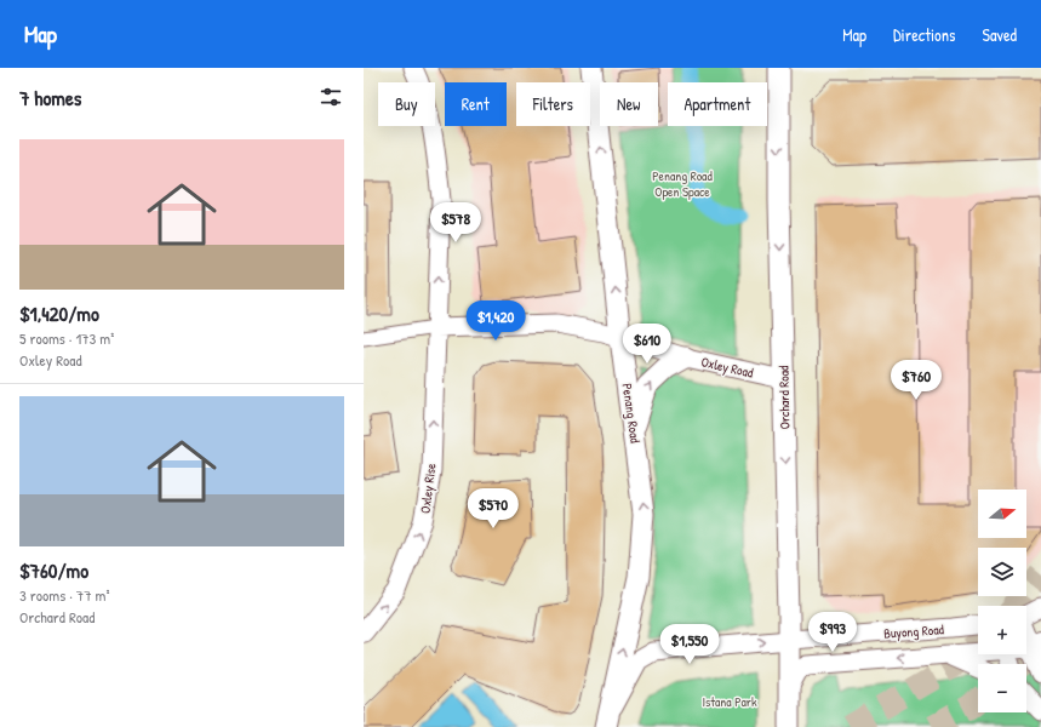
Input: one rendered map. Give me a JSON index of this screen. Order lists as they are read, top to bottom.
{
  "streets": {
    "main road": ["Orchard Road", "Penang Road"],
    "street": ["Oxley Road", "Oxley Rise", "Buyong Road"]
  },
  "crossings": [
    ["Oxley Road", "Orchard Road"],
    ["Oxley Road", "Penang Road"],
    ["Oxley Road", "Oxley Rise"],
    ["Orchard Road", "Buyong Road"],
    ["Penang Road", "Buyong Road"]
  ],
  "one_way": ["Orchard Road", "Penang Road", "Oxley Rise"],
  "parks": ["Penang Road Open Space", "Istana Park"],
  "north": "right",
  "page": {
    "header": "Map",
    "nav": ["Map", "Directions", "Saved"],
    "heading": "7 homes",
    "chip": [
      "Buy",
      "Rent",
      "Filters",
      "New",
      "Apartment"
    ],
    "list": [
      {
        "name": "$1,420/mo",
        "note": "5 rooms · 173 m² · Oxley Road"
      },
      {
        "name": "$760/mo",
        "note": "3 rooms · 77 m² · Orchard Road"
      }
    ],
    "price": [
      "$578",
      "$1,420",
      "$610",
      "$760",
      "$570",
      "$993",
      "$1,550"
    ],
    "map_buttons": ["+", "−"]
  }
}
